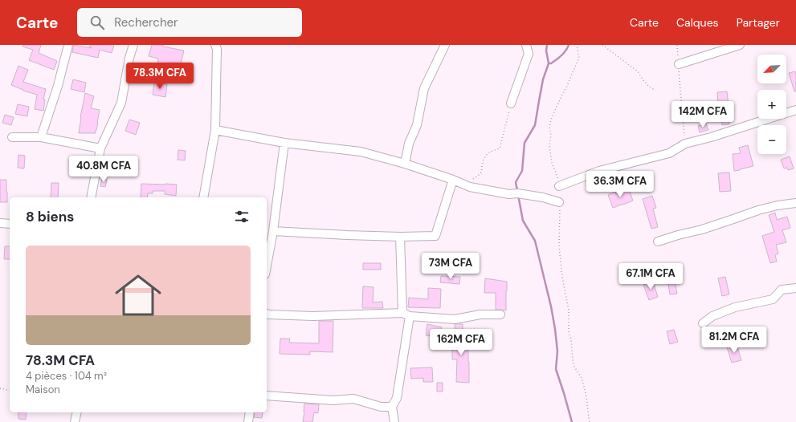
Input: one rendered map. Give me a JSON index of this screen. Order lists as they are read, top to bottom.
{
  "north": "bottom left",
  "page": {
    "header": "Carte",
    "search": "Rechercher",
    "nav": ["Carte", "Calques", "Partager"],
    "map_buttons": ["+", "−"],
    "price": [
      "78.3M CFA",
      "142M CFA",
      "40.8M CFA",
      "36.3M CFA",
      "73M CFA",
      "67.1M CFA",
      "81.2M CFA",
      "162M CFA"
    ],
    "heading": "8 biens",
    "list": [
      {
        "name": "78.3M CFA",
        "note": "4 pièces · 104 m² · Maison"
      }
    ]
  }
}
